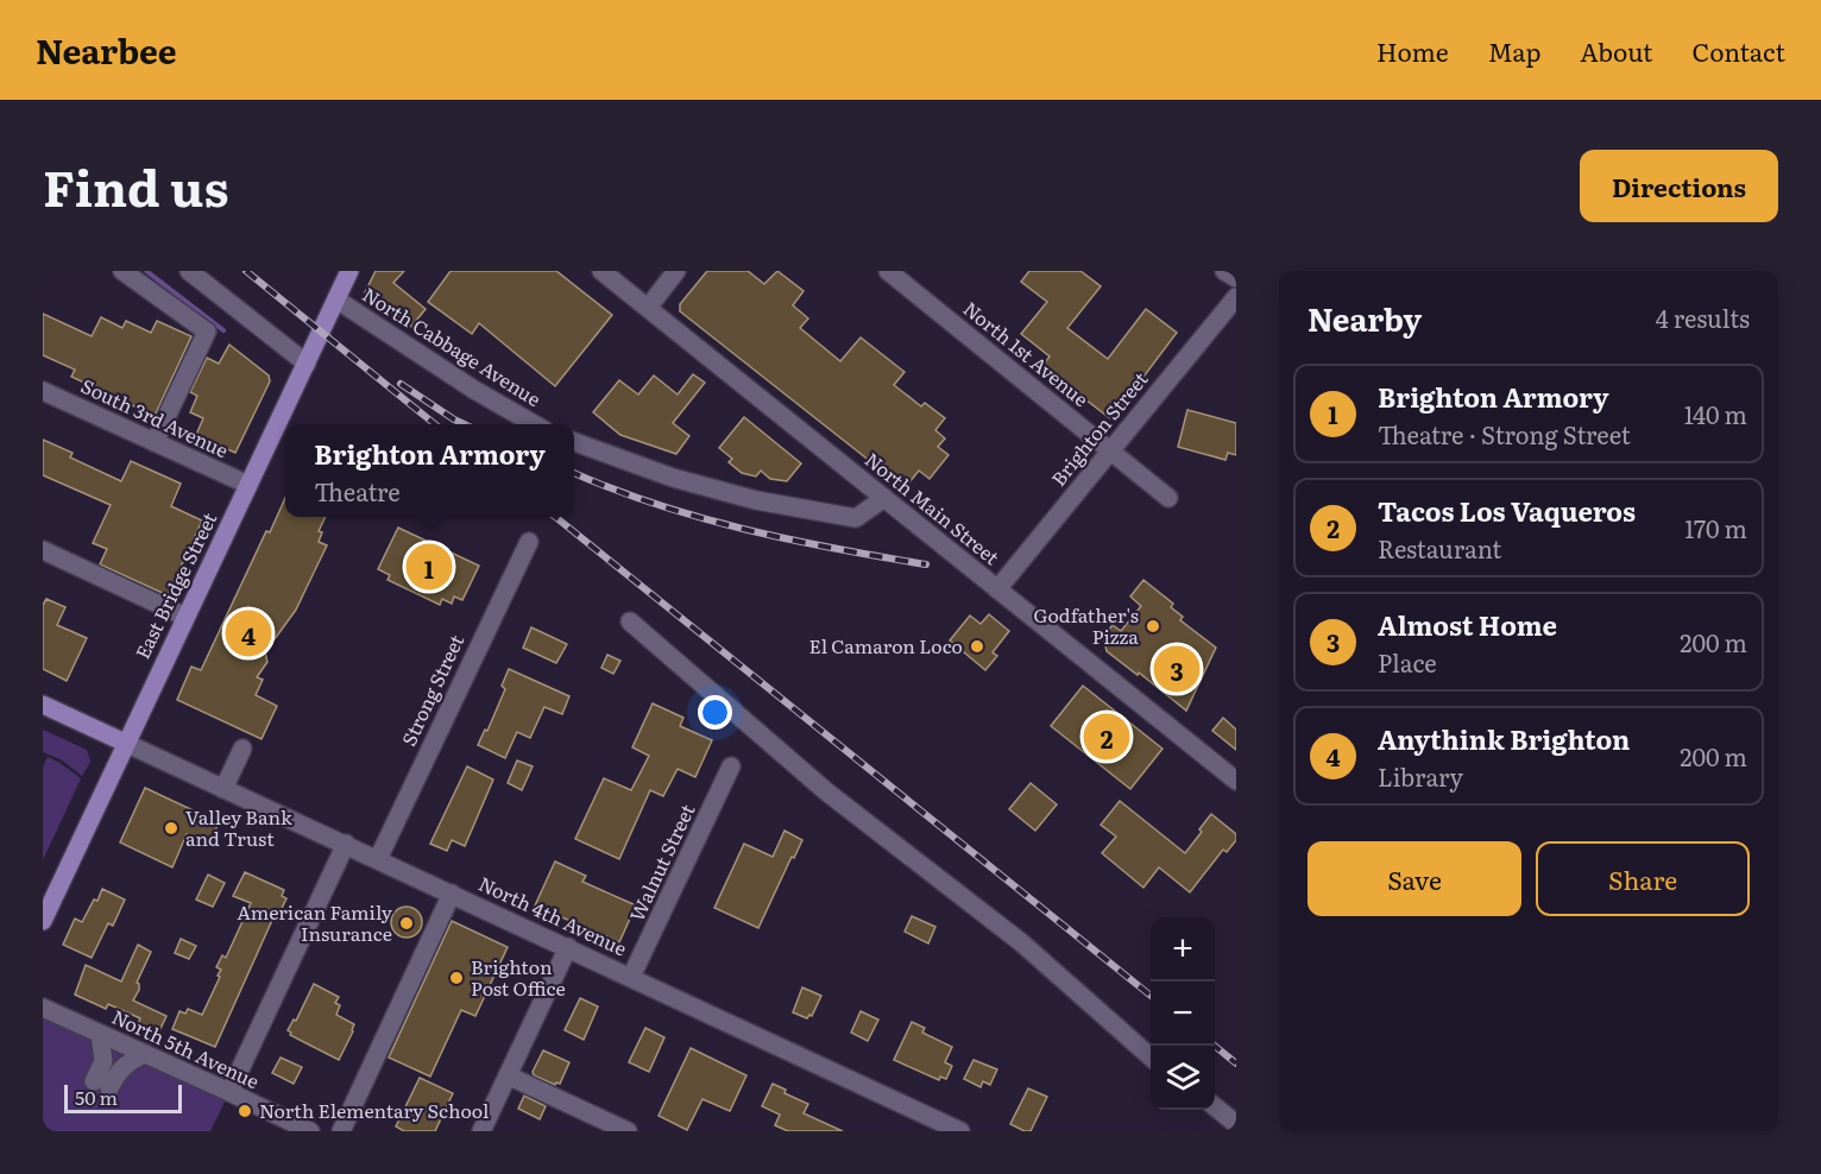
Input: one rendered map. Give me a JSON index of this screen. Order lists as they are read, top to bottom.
{
  "streets": {
    "main road": ["East Bridge Street"],
    "street": [
      "North Cabbage Avenue",
      "North 1st Avenue",
      "South 3rd Avenue",
      "Brighton Street",
      "North Main Street",
      "Strong Street",
      "Walnut Street",
      "North 4th Avenue",
      "North 5th Avenue"
    ]
  },
  "crossings": [
    ["North Cabbage Avenue", "East Bridge Street"],
    ["North 1st Avenue", "Brighton Street"],
    ["South 3rd Avenue", "East Bridge Street"],
    ["Brighton Street", "North Main Street"],
    ["East Bridge Street", "North 4th Avenue"],
    ["Strong Street", "North 4th Avenue"],
    ["Walnut Street", "North 4th Avenue"]
  ],
  "places": [
    "Godfather's Pizza",
    "El Camaron Loco",
    "Valley Bank and Trust",
    "American Family Insurance",
    "Brighton Post Office",
    "North Elementary School"
  ],
  "scale_bar": "50 m",
  "page": {
    "header": "Nearbee",
    "nav": [
      "Home",
      "Map",
      "About",
      "Contact"
    ],
    "title": "Find us",
    "buttons": [
      "Directions",
      ["Save", "Share"]
    ],
    "heading": ["Nearby", "4 results"],
    "list": [
      {
        "mark": "1",
        "name": "Brighton Armory",
        "note": "Theatre · Strong Street",
        "value": "140 m"
      },
      {
        "mark": "2",
        "name": "Tacos Los Vaqueros",
        "note": "Restaurant",
        "value": "170 m"
      },
      {
        "mark": "3",
        "name": "Almost Home",
        "note": "Place",
        "value": "200 m"
      },
      {
        "mark": "4",
        "name": "Anythink Brighton",
        "note": "Library",
        "value": "200 m"
      }
    ],
    "popup": ["Brighton Armory", "Theatre"],
    "pins": [
      "1",
      "4",
      "3",
      "2"
    ],
    "map_buttons": ["+", "−"],
    "scale": "50 m"
  }
}
